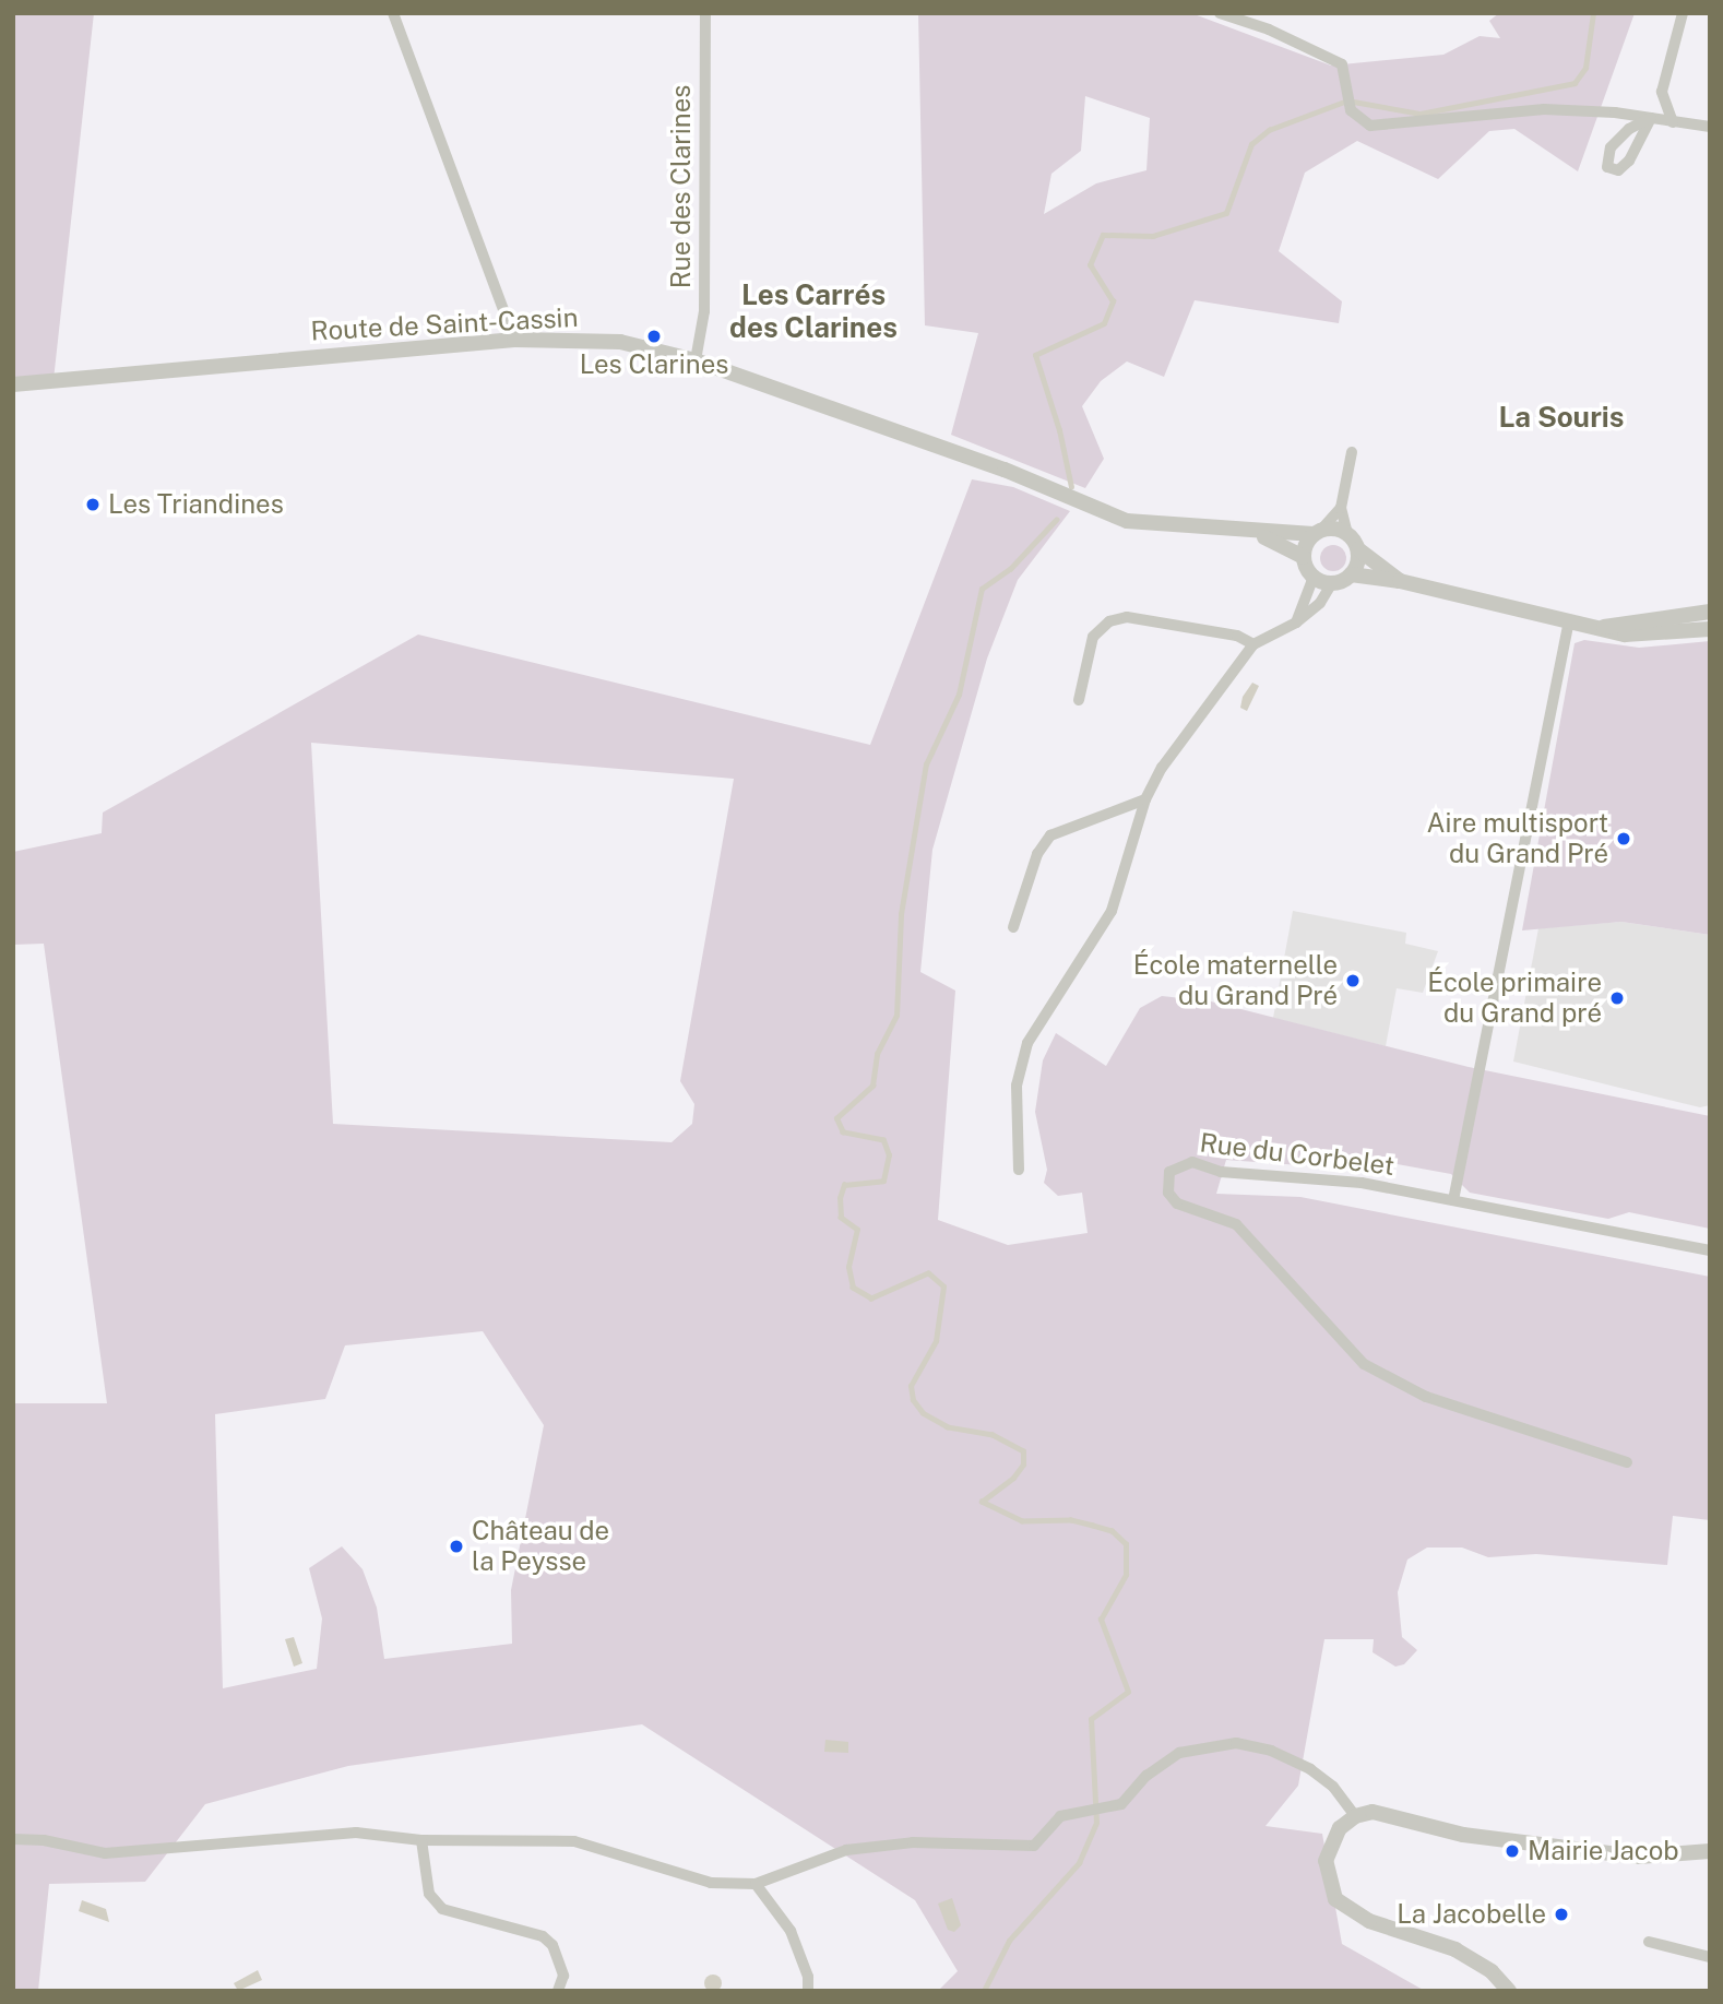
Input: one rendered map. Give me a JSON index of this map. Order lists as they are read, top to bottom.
{
  "streets": {
    "street": ["Rue des Clarines", "Route de Saint-Cassin", "Rue du Corbelet"]
  },
  "crossings": [
    ["Rue des Clarines", "Route de Saint-Cassin"]
  ],
  "districts": ["Les Carrés des Clarines", "La Souris"],
  "places": [
    "Les Clarines",
    "Les Triandines",
    "Aire multisport du Grand Pré",
    "École maternelle du Grand Pré",
    "École primaire du Grand pré",
    "Château de la Peysse",
    "Mairie Jacob",
    "La Jacobelle"
  ]
}
